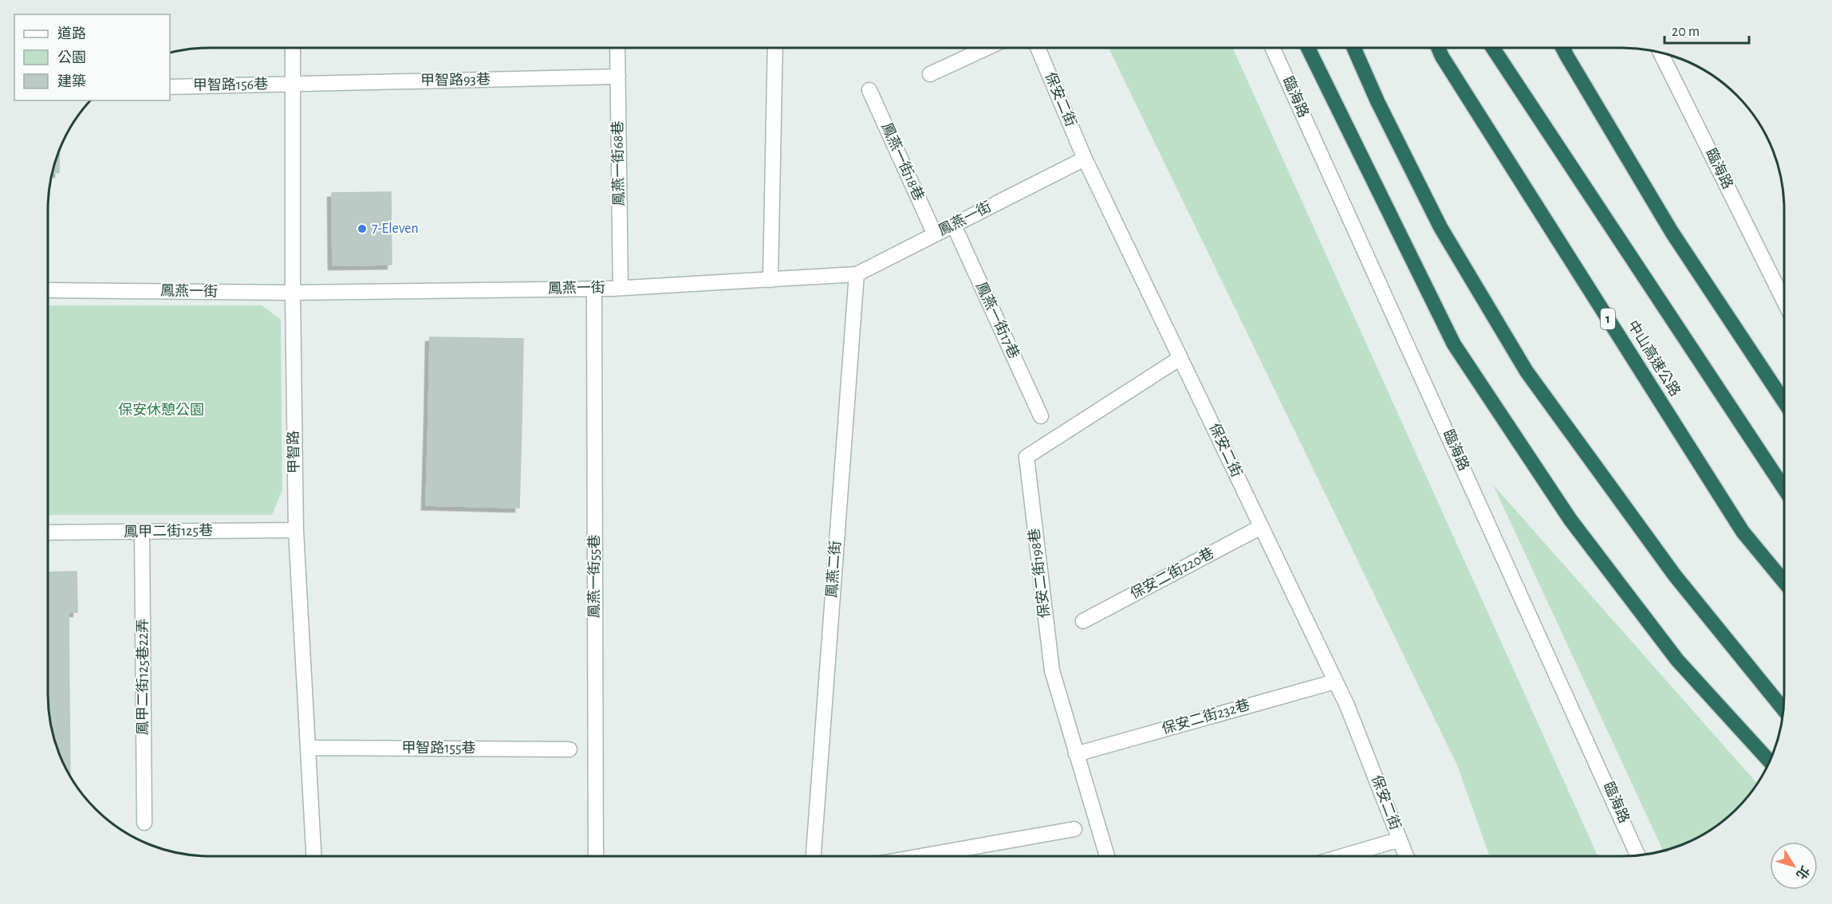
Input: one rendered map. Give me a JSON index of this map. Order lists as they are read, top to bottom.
{
  "streets": {
    "highway": ["1", "中山高速公路"],
    "street": [
      "甲智路93巷",
      "甲智路156巷",
      "臨海路",
      "保安二街",
      "鳳燕一街18巷",
      "鳳燕一街68巷",
      "鳳燕一街",
      "鳳燕一街17巷",
      "甲智路",
      "鳳甲二街125巷",
      "鳳燕二街",
      "保安二街198巷",
      "保安二街220巷",
      "鳳燕一街55巷",
      "鳳甲二街125巷22弄",
      "保安二街232巷",
      "甲智路155巷"
    ]
  },
  "crossings": [
    ["甲智路93巷", "甲智路156巷"],
    ["甲智路93巷", "鳳燕一街68巷"],
    ["甲智路93巷", "甲智路"],
    ["甲智路156巷", "甲智路"],
    ["保安二街", "鳳燕一街"],
    ["保安二街", "保安二街198巷"],
    ["保安二街", "保安二街220巷"],
    ["保安二街", "保安二街232巷"],
    ["鳳燕一街18巷", "鳳燕一街"],
    ["鳳燕一街68巷", "鳳燕一街"],
    ["鳳燕一街", "鳳燕一街17巷"],
    ["鳳燕一街", "甲智路"],
    ["鳳燕一街", "鳳燕二街"],
    ["鳳燕一街", "鳳燕一街55巷"],
    ["甲智路", "鳳甲二街125巷"],
    ["甲智路", "甲智路155巷"],
    ["鳳甲二街125巷", "鳳甲二街125巷22弄"],
    ["保安二街198巷", "保安二街232巷"]
  ],
  "parks": ["保安休憩公園"],
  "places": ["7-Eleven"],
  "legend": ["道路", "公園", "建築"],
  "scale_bar": "20 m",
  "north": "bottom right"
}
